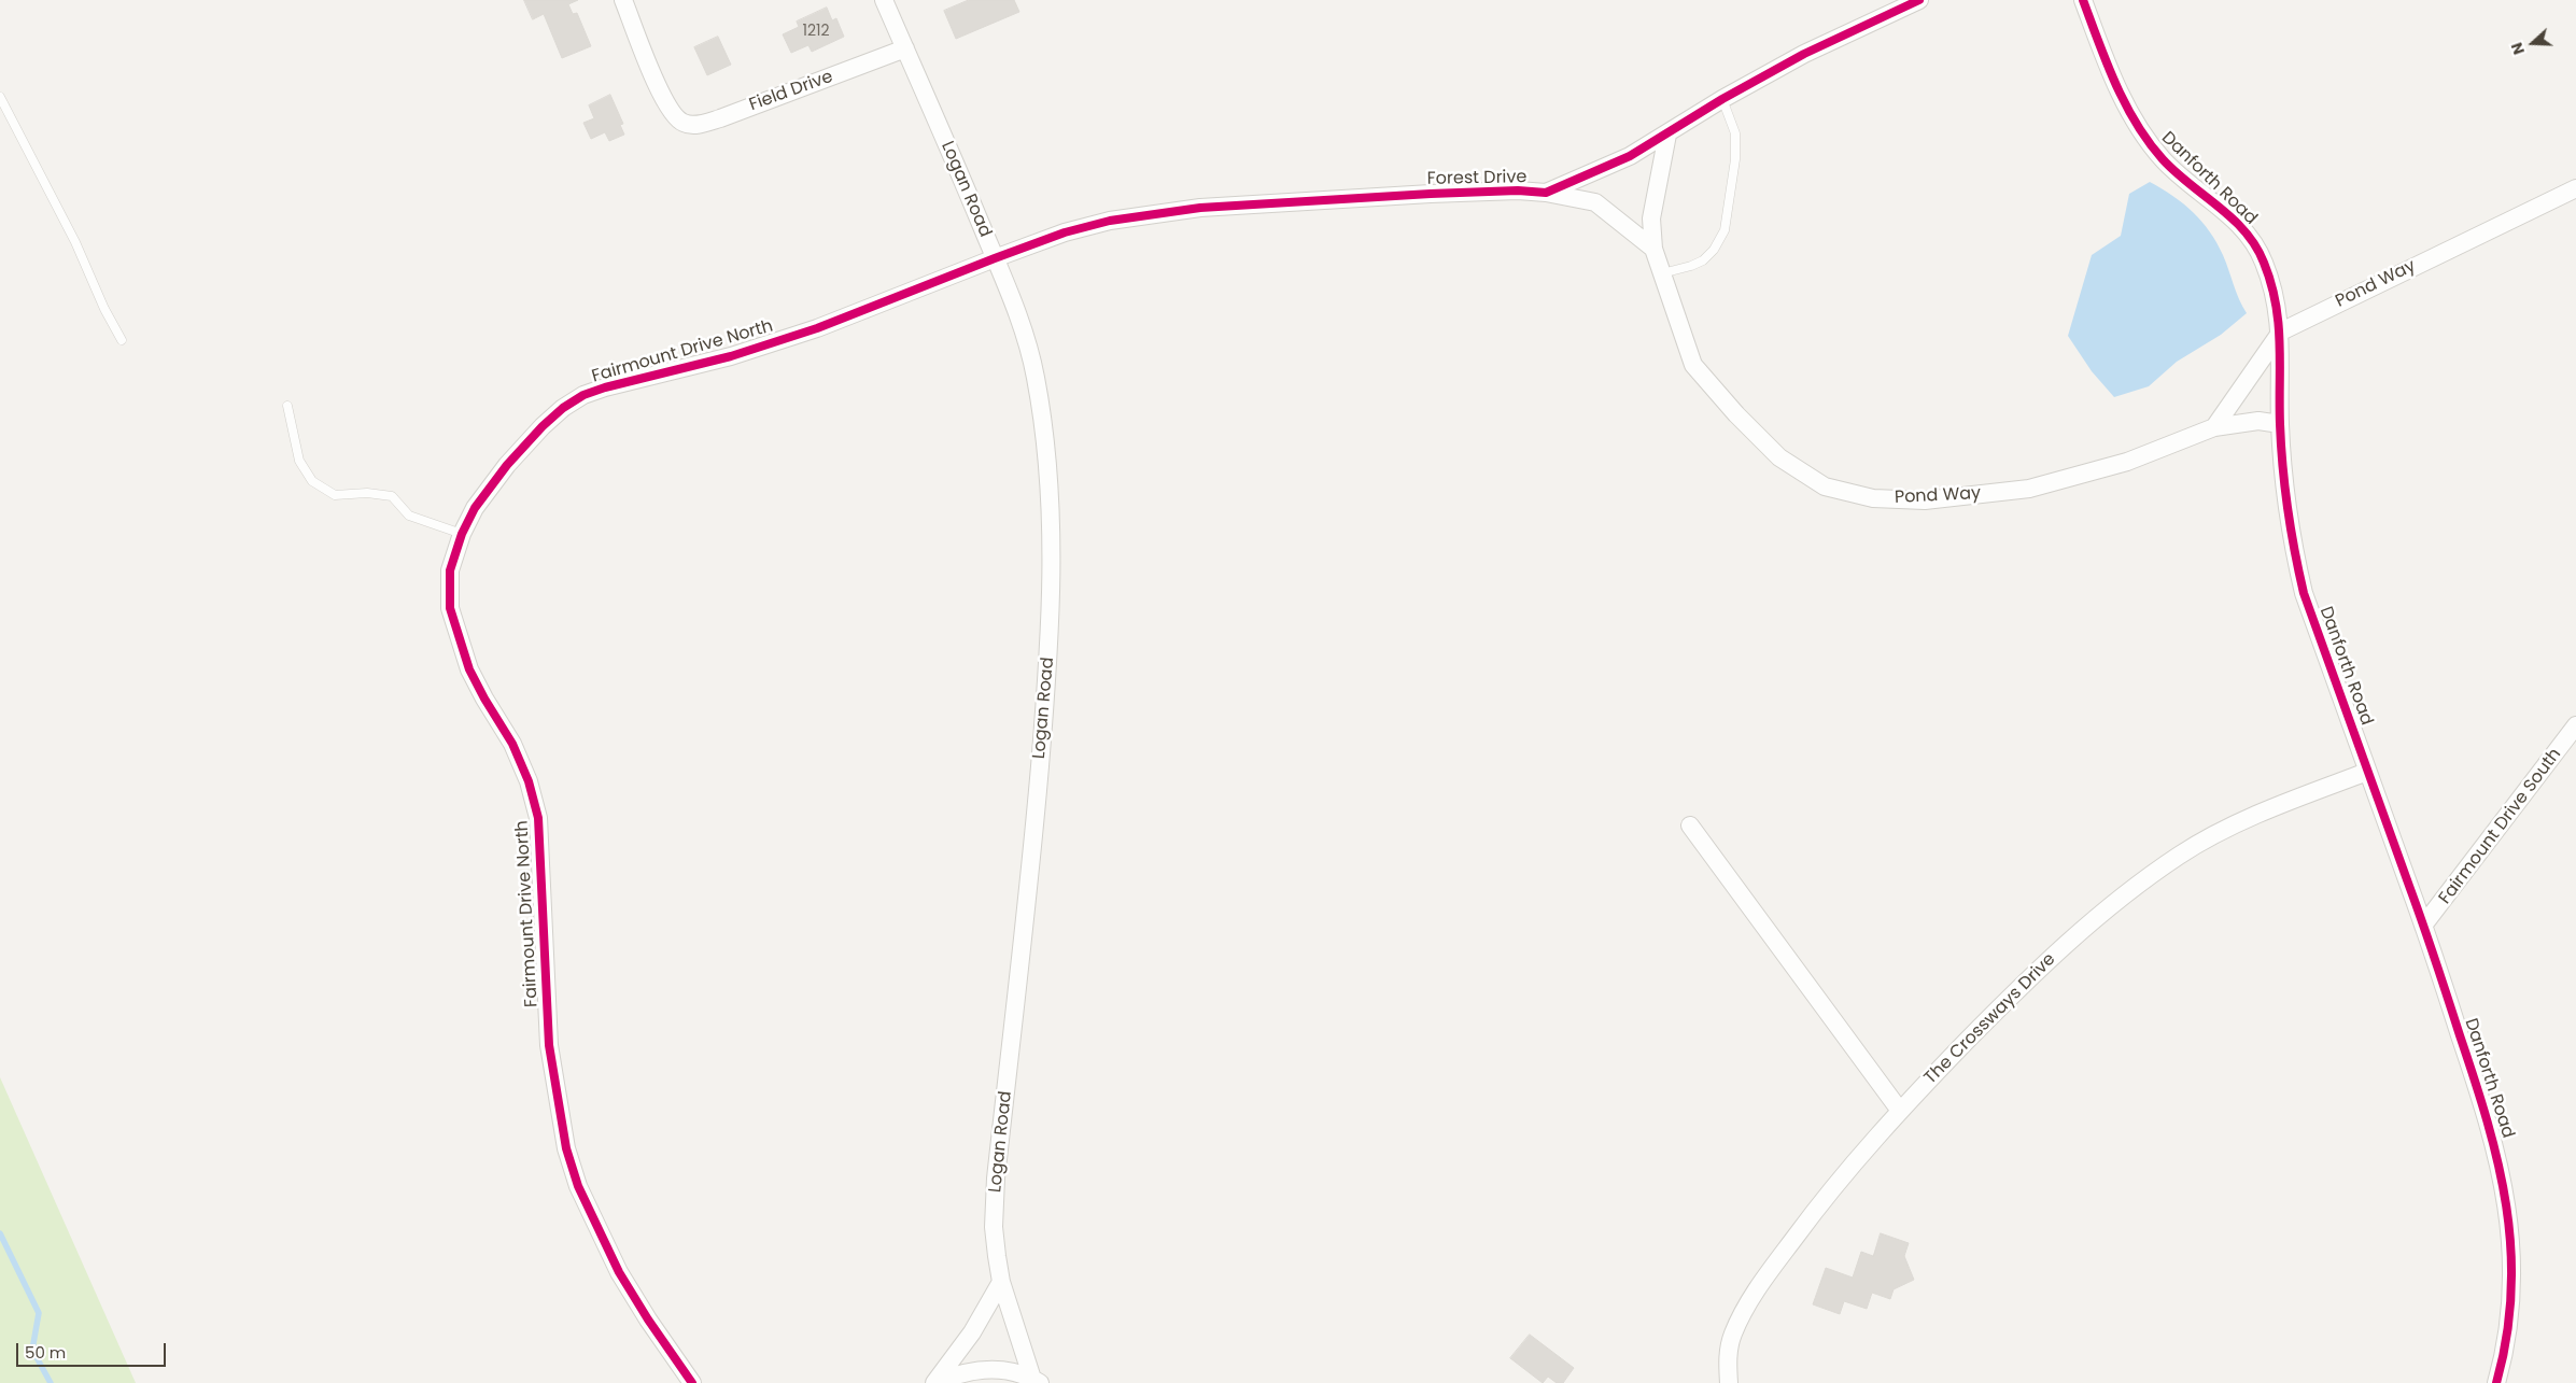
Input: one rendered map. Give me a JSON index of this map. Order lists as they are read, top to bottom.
{
  "streets": {
    "street": [
      "Field Drive",
      "Forest Drive",
      "Danforth Road",
      "Logan Road",
      "Pond Way",
      "Fairmount Drive North",
      "Fairmount Drive South",
      "The Crossways Drive"
    ]
  },
  "crossings": [
    ["Field Drive", "Logan Road"],
    ["Forest Drive", "Logan Road"],
    ["Forest Drive", "Pond Way"],
    ["Forest Drive", "Fairmount Drive North"],
    ["Danforth Road", "Pond Way"],
    ["Danforth Road", "Fairmount Drive South"],
    ["Danforth Road", "The Crossways Drive"],
    ["Logan Road", "Fairmount Drive North"]
  ],
  "house_numbers": ["1212"],
  "scale_bar": "50 m",
  "north": "left"
}
